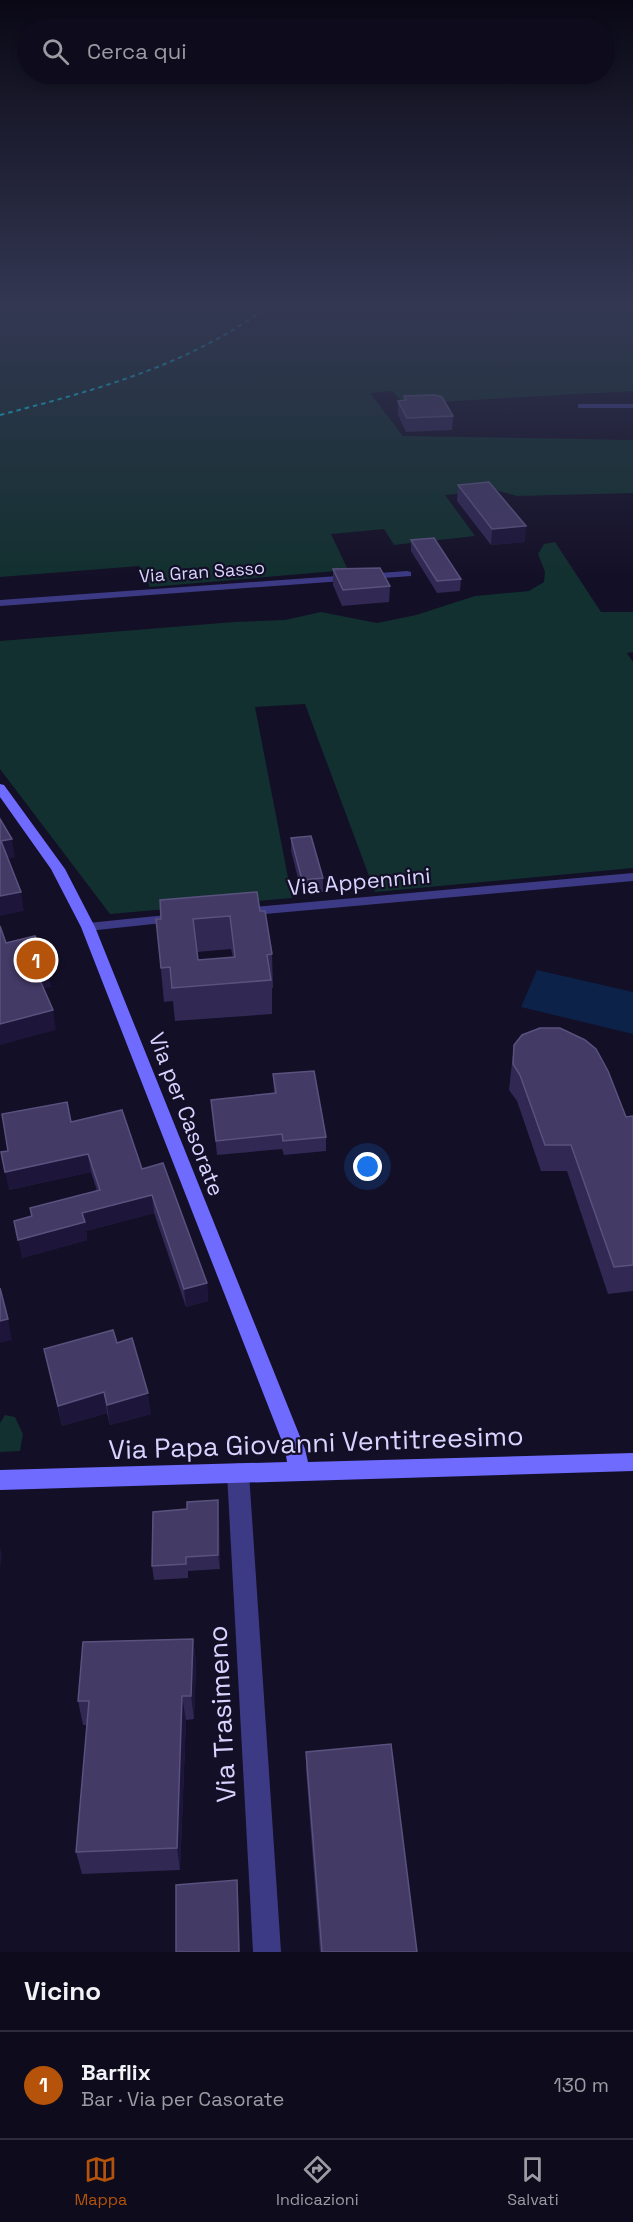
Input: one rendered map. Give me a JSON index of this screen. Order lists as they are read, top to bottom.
{
  "streets": {
    "street": [
      "Via Gran Sasso",
      "Via Appennini",
      "Via per Casorate",
      "Via Papa Giovanni Ventitreesimo",
      "Via Trasimeno"
    ]
  },
  "crossings": [
    ["Via per Casorate", "Via Papa Giovanni Ventitreesimo"],
    ["Via Papa Giovanni Ventitreesimo", "Via Trasimeno"]
  ],
  "page": {
    "search": "Cerca qui",
    "pins": "1",
    "heading": "Vicino",
    "list": [
      {
        "mark": "1",
        "name": "Barflix",
        "note": "Bar · Via per Casorate",
        "value": "130 m"
      }
    ],
    "nav": ["Mappa", "Indicazioni", "Salvati"]
  }
}
